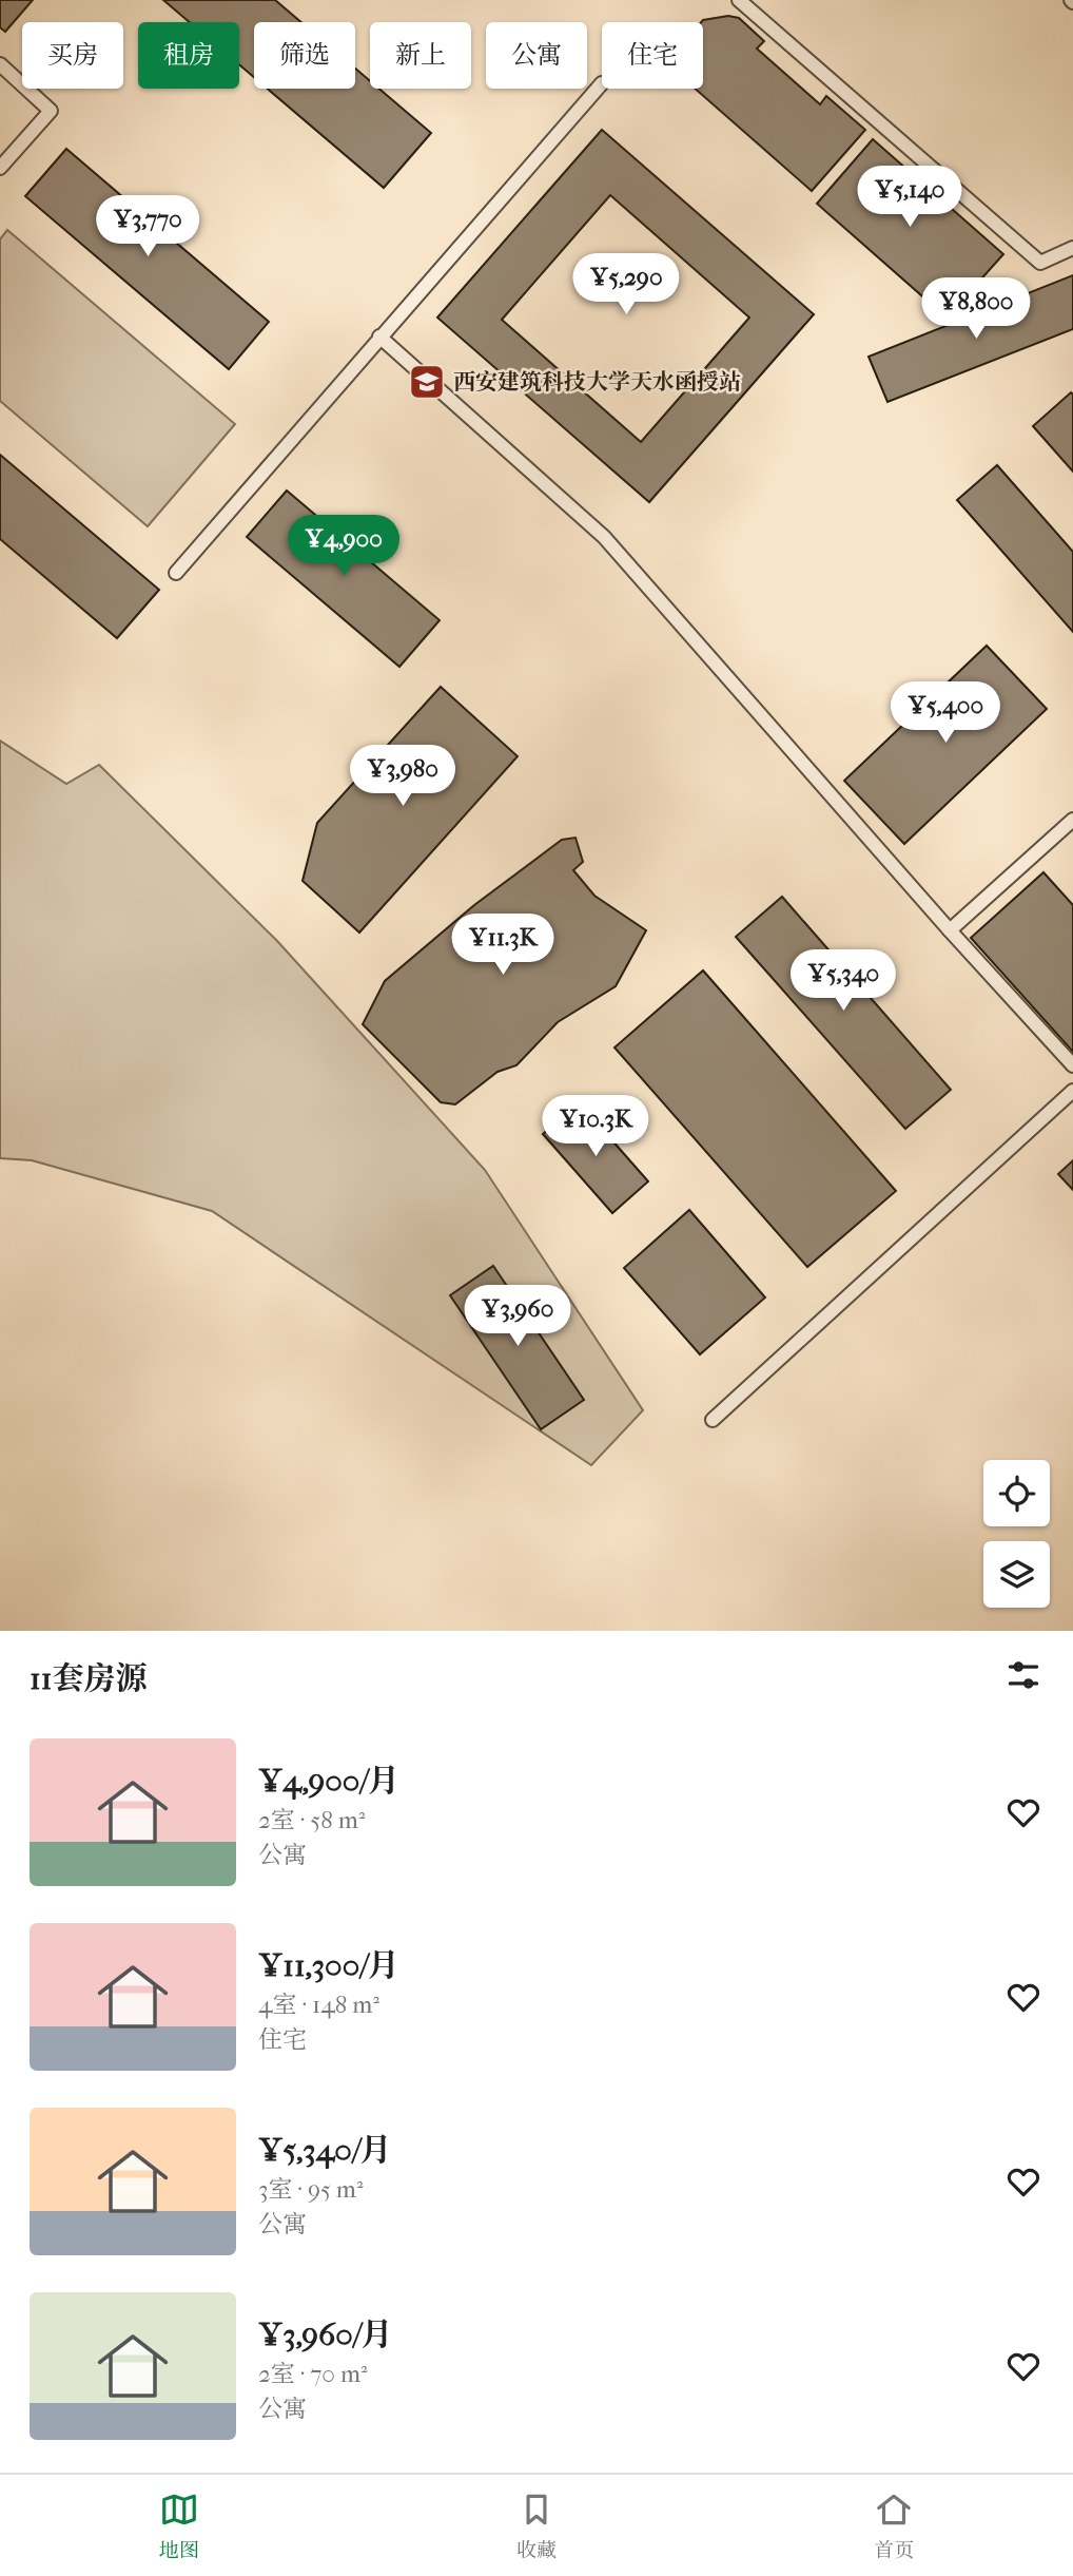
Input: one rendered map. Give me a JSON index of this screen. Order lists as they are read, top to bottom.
{
  "places": {
    "school or university": ["西安建筑科技大学天水函授站"]
  },
  "page": {
    "chip": [
      "买房",
      "租房",
      "筛选",
      "新上",
      "公寓",
      "住宅"
    ],
    "price": [
      "¥5,140",
      "¥3,770",
      "¥5,290",
      "¥8,800",
      "¥4,900",
      "¥5,400",
      "¥3,980",
      "¥11.3K",
      "¥5,340",
      "¥10.3K",
      "¥3,960"
    ],
    "heading": "11套房源",
    "list": [
      {
        "name": "¥4,900/月",
        "note": "2室 · 58 m² · 公寓"
      },
      {
        "name": "¥11,300/月",
        "note": "4室 · 148 m² · 住宅"
      },
      {
        "name": "¥5,340/月",
        "note": "3室 · 95 m² · 公寓"
      },
      {
        "name": "¥3,960/月",
        "note": "2室 · 70 m² · 公寓"
      }
    ],
    "tabs": ["地图", "收藏", "首页"]
  }
}
